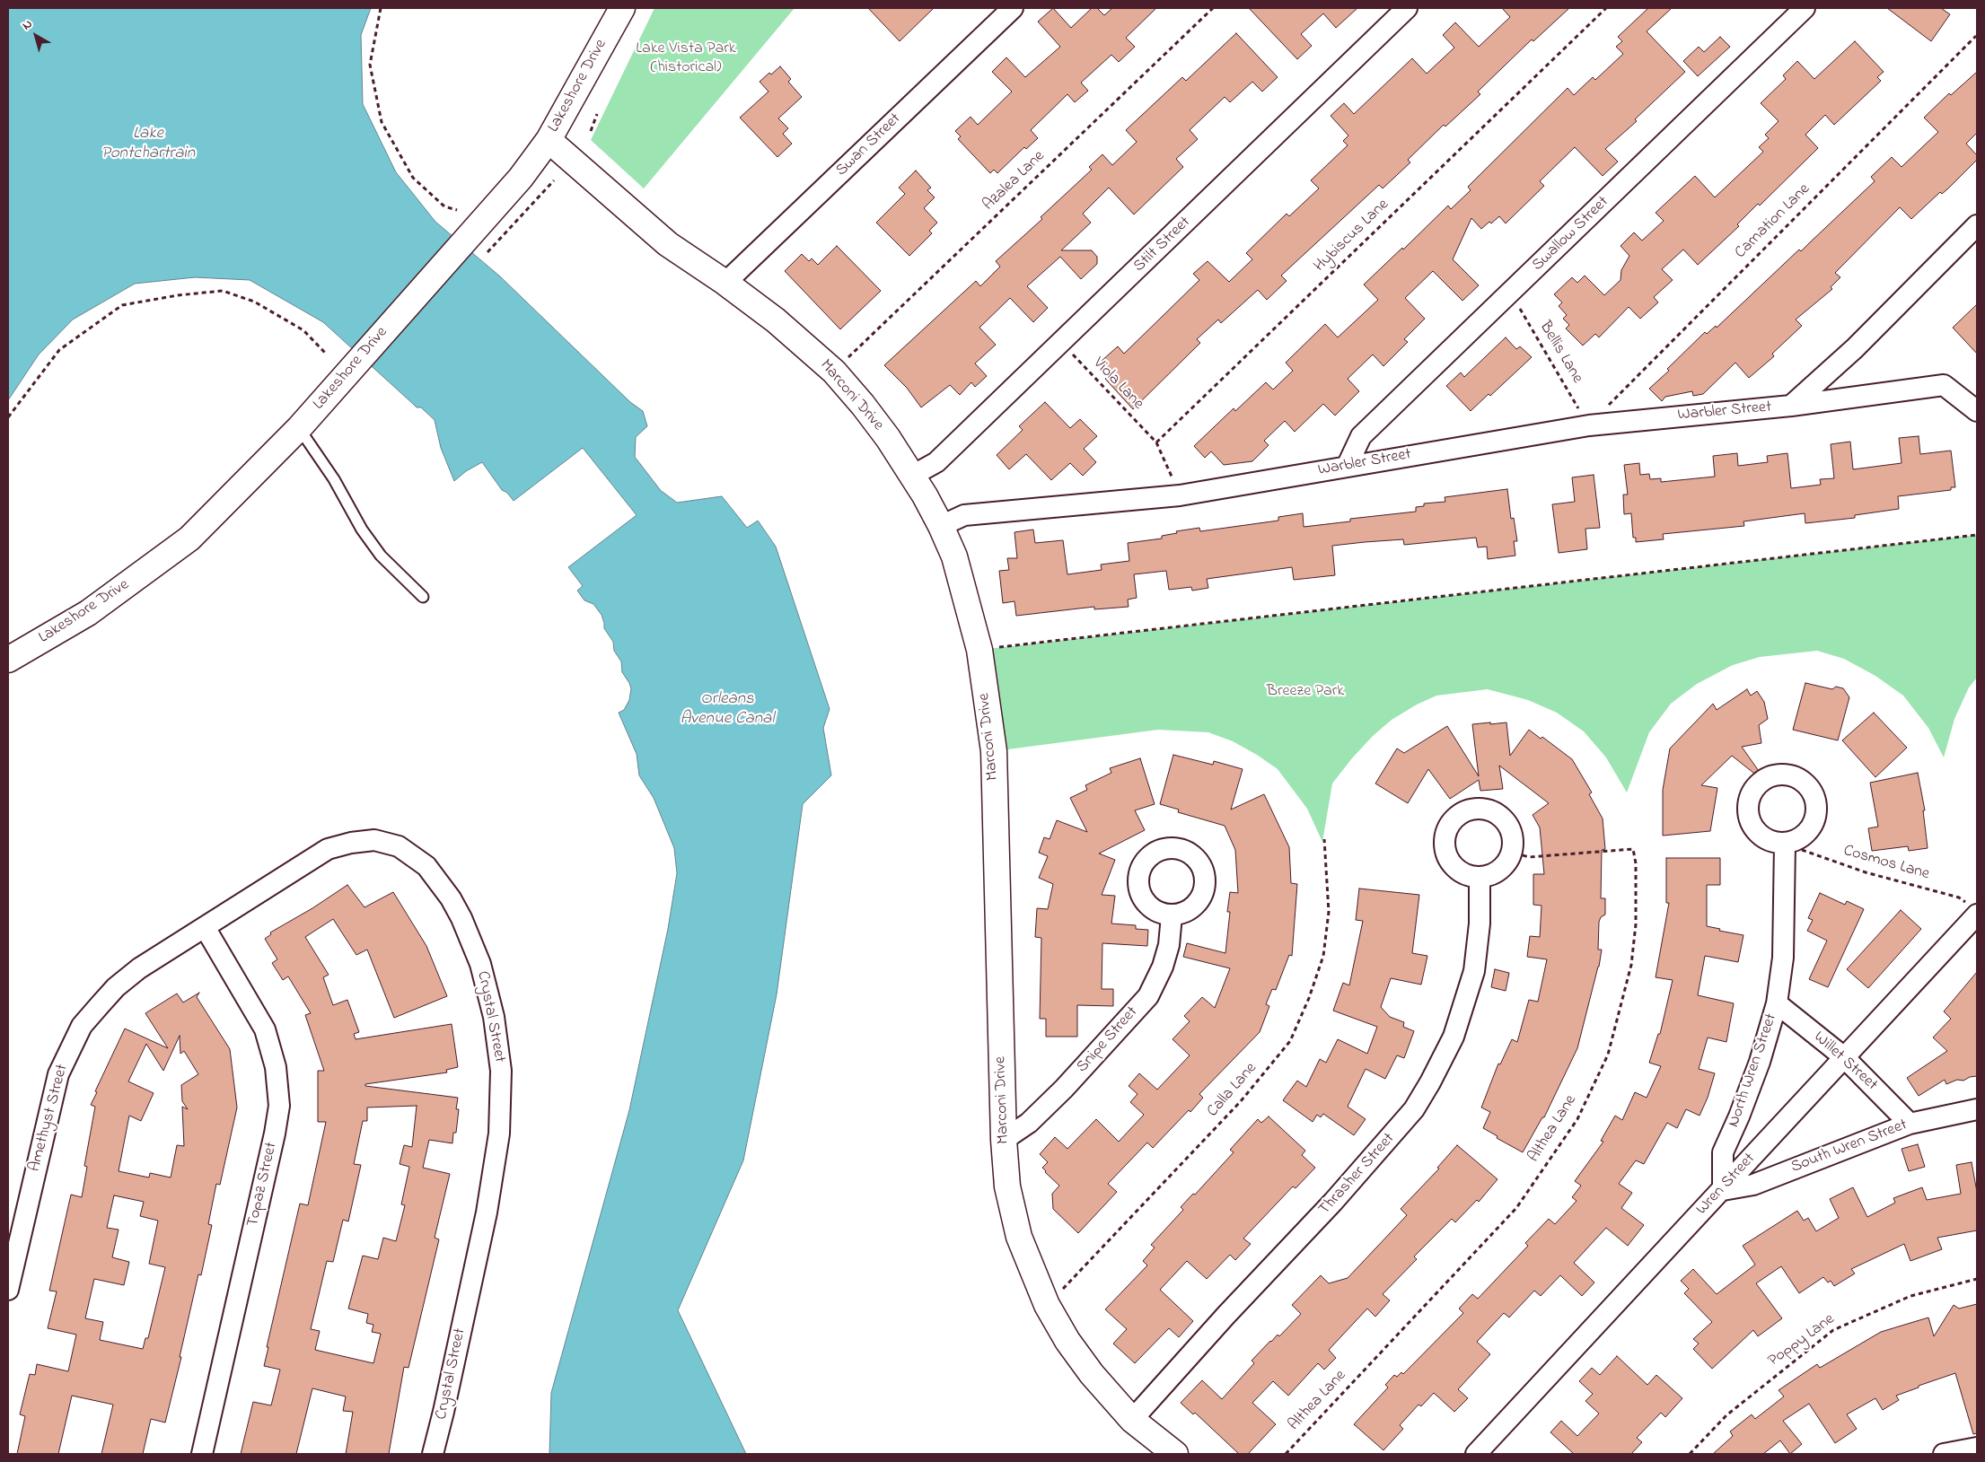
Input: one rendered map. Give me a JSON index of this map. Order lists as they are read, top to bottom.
{
  "streets": {
    "street": [
      "Lakeshore Drive",
      "Swan Street",
      "Swallow Street",
      "Stilt Street",
      "Marconi Drive",
      "Warbler Street",
      "Crystal Street",
      "Snipe Street",
      "Willet Street",
      "North Wren Street",
      "Amethyst Street",
      "South Wren Street",
      "Thrasher Street",
      "Topaz Street",
      "Wren Street"
    ],
    "path": [
      "Azalea Lane",
      "Carnation Lane",
      "Hybiscus Lane",
      "Bellis Lane",
      "Viola Lane",
      "Cosmos Lane",
      "Calla Lane",
      "Althea Lane",
      "Poppy Lane"
    ]
  },
  "crossings": [
    ["Lakeshore Drive", "Marconi Drive"],
    ["Swan Street", "Marconi Drive"],
    ["Azalea Lane", "Marconi Drive"],
    ["Carnation Lane", "Bellis Lane"],
    ["Carnation Lane", "Warbler Street"],
    ["Swallow Street", "Bellis Lane"],
    ["Swallow Street", "Warbler Street"],
    ["Hybiscus Lane", "Viola Lane"],
    ["Stilt Street", "Viola Lane"],
    ["Stilt Street", "Marconi Drive"],
    ["Bellis Lane", "Warbler Street"],
    ["Marconi Drive", "Warbler Street"],
    ["Marconi Drive", "Snipe Street"],
    ["Marconi Drive", "Calla Lane"],
    ["Marconi Drive", "Thrasher Street"],
    ["Cosmos Lane", "North Wren Street"],
    ["Cosmos Lane", "Wren Street"],
    ["Crystal Street", "Amethyst Street"],
    ["Crystal Street", "Topaz Street"],
    ["Willet Street", "North Wren Street"],
    ["Willet Street", "South Wren Street"],
    ["Willet Street", "Wren Street"],
    ["North Wren Street", "South Wren Street"],
    ["North Wren Street", "Wren Street"],
    ["Amethyst Street", "Topaz Street"],
    ["Althea Lane", "Thrasher Street"],
    ["South Wren Street", "Wren Street"]
  ],
  "water": ["Lake Pontchartrain", "Orleans Avenue Canal"],
  "parks": ["Lake Vista Park (historical)", "Breeze Park"],
  "north": "top left"
}
